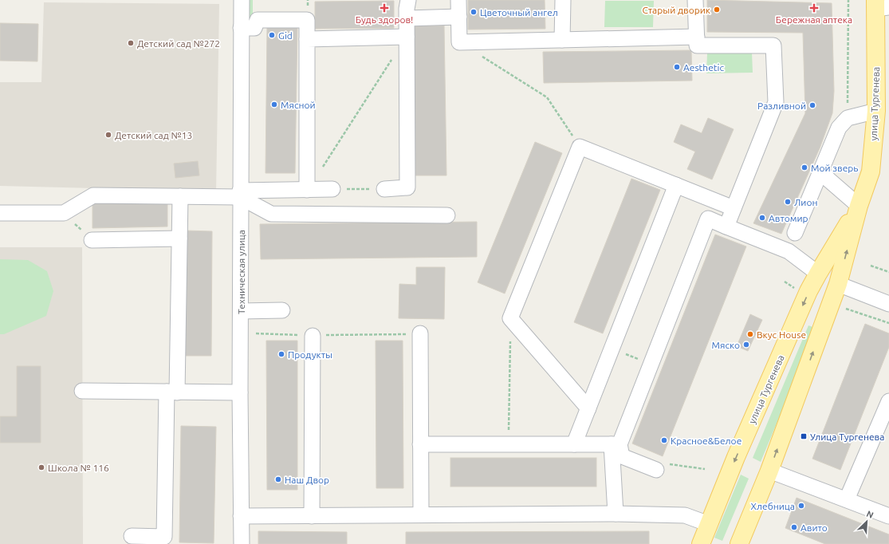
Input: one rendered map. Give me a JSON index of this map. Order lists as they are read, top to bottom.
{
  "streets": {
    "main road": ["улица Тургенева"],
    "street": ["Техническая улица"]
  },
  "places": {
    "health": ["Будь здоров!", "Бережная аптека"],
    "other": [
      "Старый дворик",
      "Цветочный ангел",
      "Gid",
      "Детский сад №272",
      "Aesthetic",
      "Мясной",
      "Разливной",
      "Детский сад №13",
      "Мой зверь",
      "Лион",
      "Автомир",
      "Вкус House",
      "Мяско",
      "Продукты",
      "Красное&Белое",
      "Школа № 116",
      "Наш Двор",
      "Хлебница",
      "Авито"
    ],
    "transit": ["Улица Тургенева"]
  },
  "north": "top right"
}
